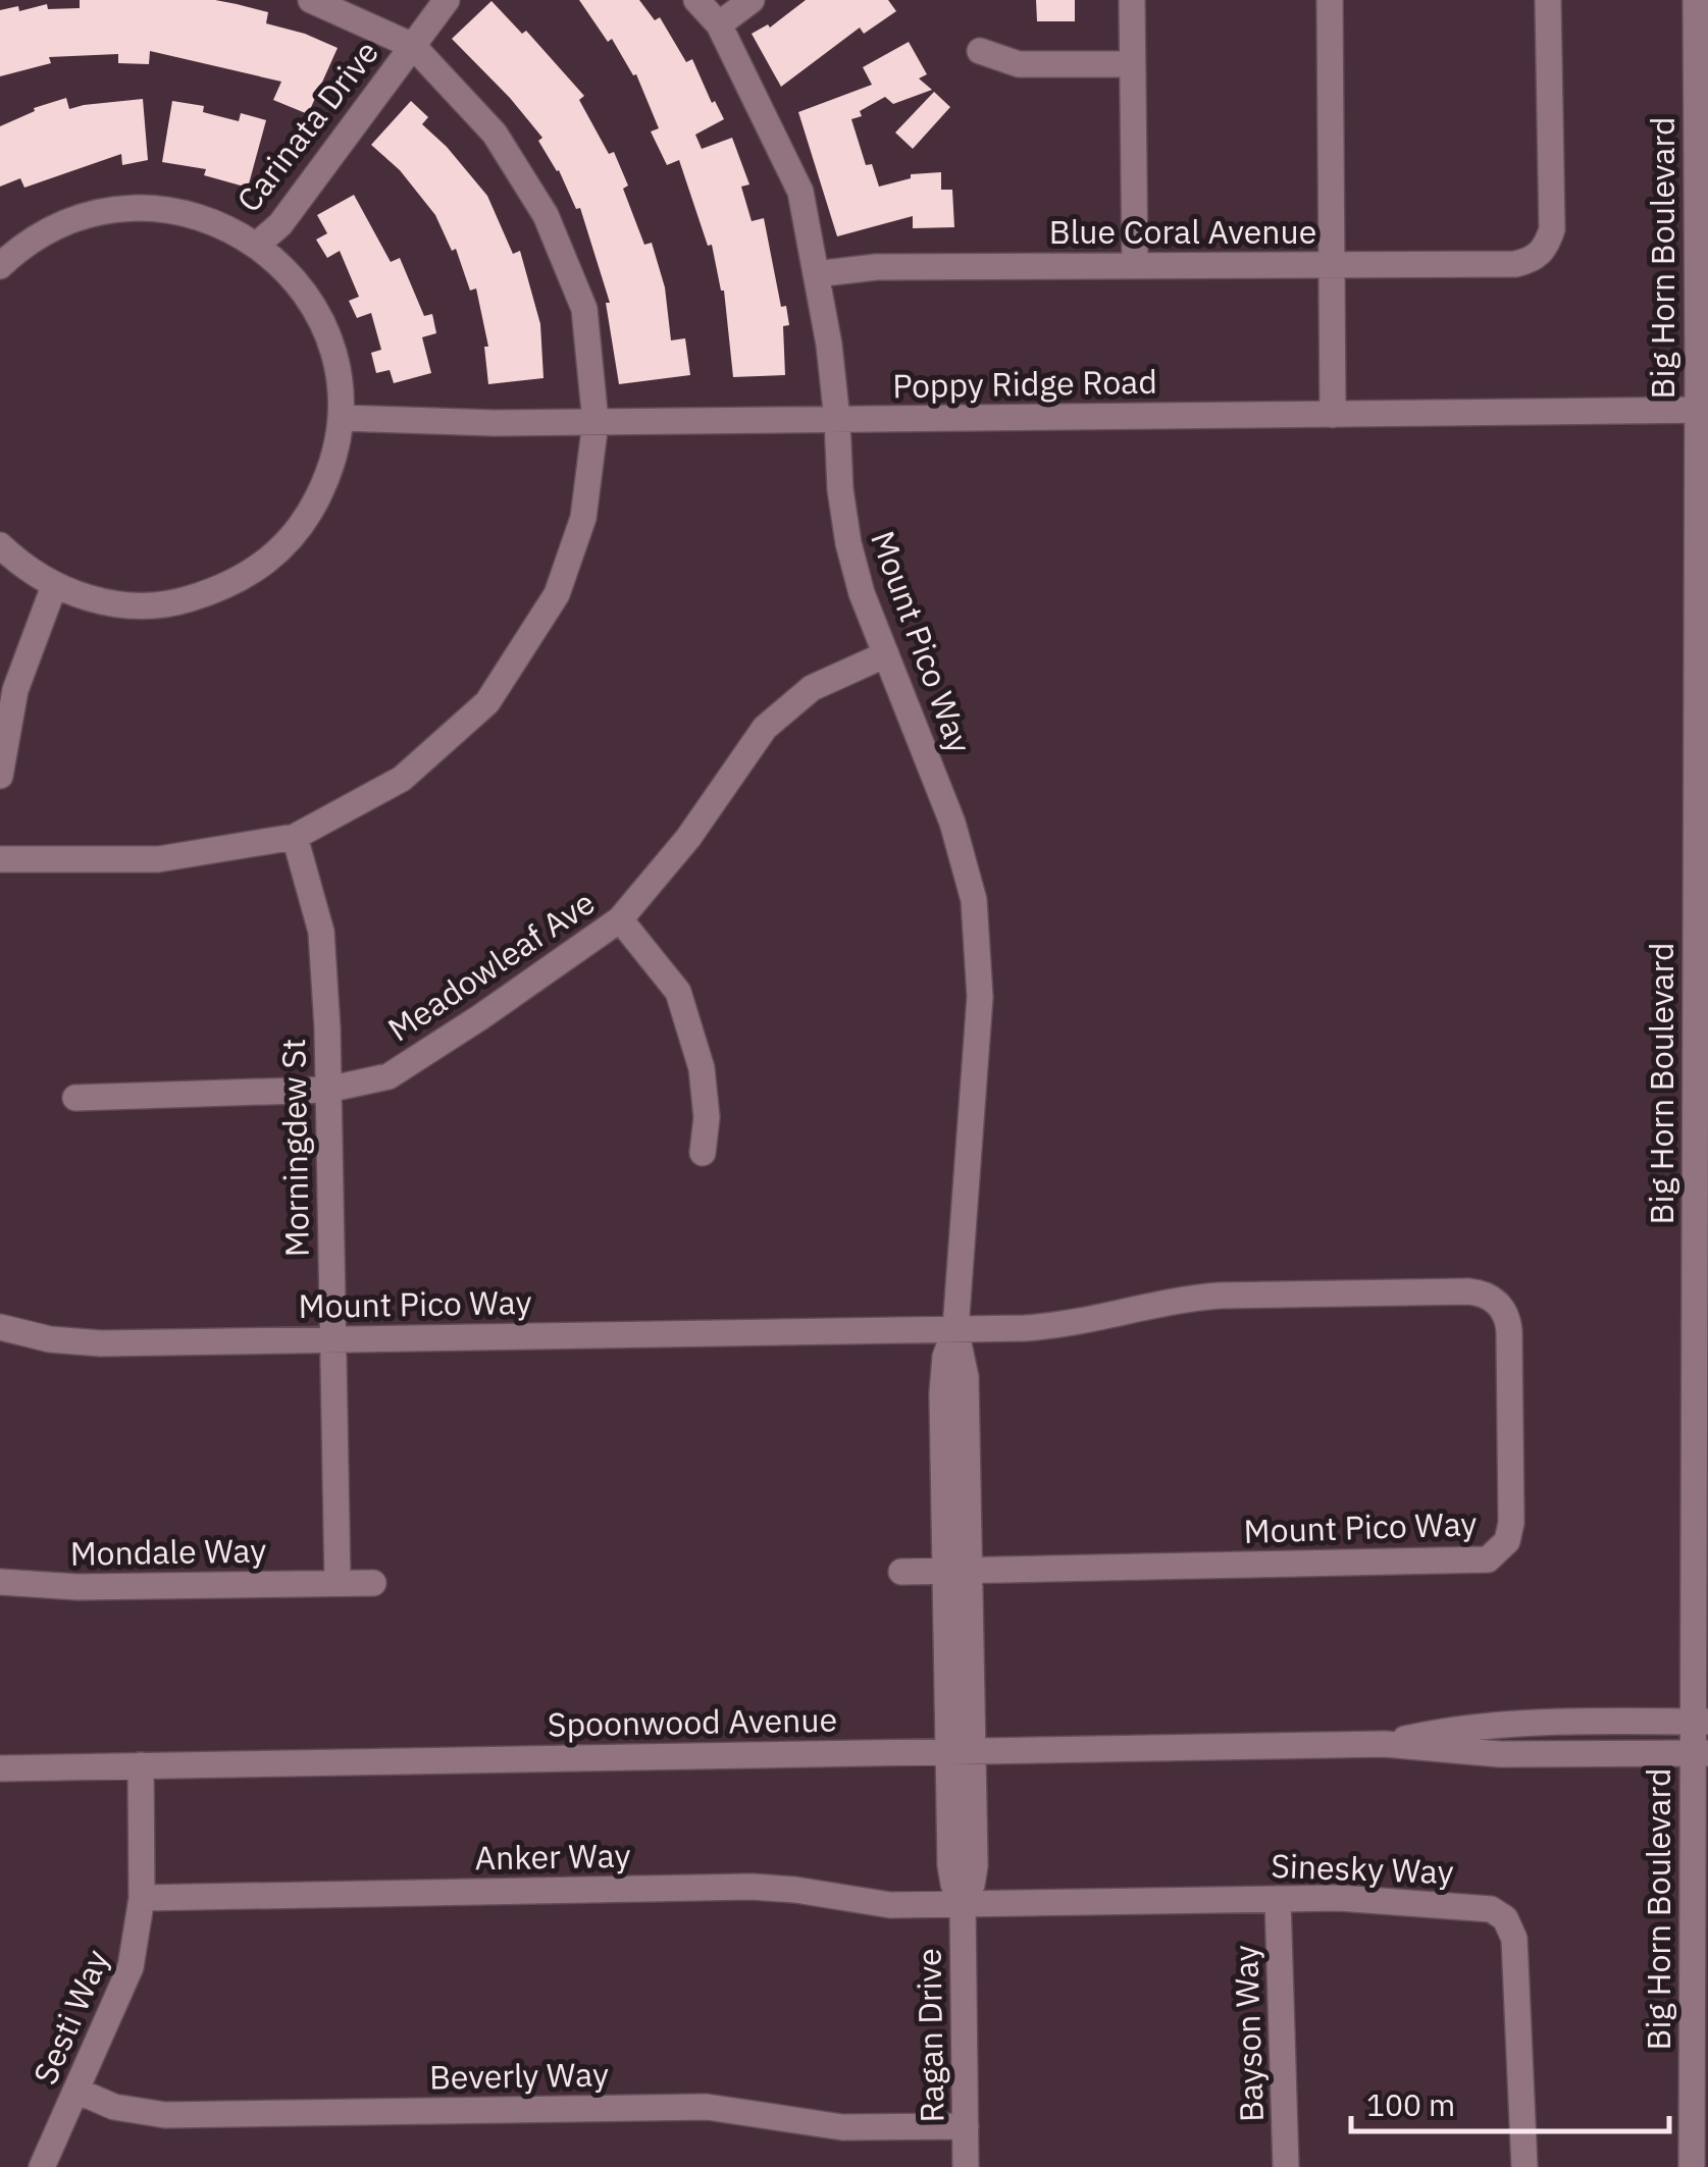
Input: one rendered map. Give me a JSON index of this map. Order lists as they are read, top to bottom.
{
  "streets": {
    "street": [
      "Carinata Drive",
      "Blue Coral Avenue",
      "Big Horn Boulevard",
      "Poppy Ridge Road",
      "Mount Pico Way",
      "Meadowleaf Ave",
      "Morningdew St",
      "Mondale Way",
      "Spoonwood Avenue",
      "Anker Way",
      "Sinesky Way",
      "Sesti Way",
      "Bayson Way",
      "Ragan Drive",
      "Beverly Way"
    ]
  },
  "crossings": [
    ["Blue Coral Avenue", "Mount Pico Way"],
    ["Big Horn Boulevard", "Poppy Ridge Road"],
    ["Big Horn Boulevard", "Spoonwood Avenue"],
    ["Poppy Ridge Road", "Mount Pico Way"],
    ["Mount Pico Way", "Meadowleaf Ave"],
    ["Mount Pico Way", "Morningdew St"],
    ["Mount Pico Way", "Spoonwood Avenue"],
    ["Mount Pico Way", "Ragan Drive"],
    ["Meadowleaf Ave", "Morningdew St"],
    ["Morningdew St", "Mondale Way"],
    ["Spoonwood Avenue", "Sesti Way"],
    ["Spoonwood Avenue", "Ragan Drive"],
    ["Anker Way", "Sinesky Way"],
    ["Anker Way", "Sesti Way"],
    ["Anker Way", "Ragan Drive"],
    ["Sinesky Way", "Bayson Way"],
    ["Sinesky Way", "Ragan Drive"],
    ["Sesti Way", "Beverly Way"],
    ["Ragan Drive", "Beverly Way"]
  ],
  "scale_bar": "100 m"
}
